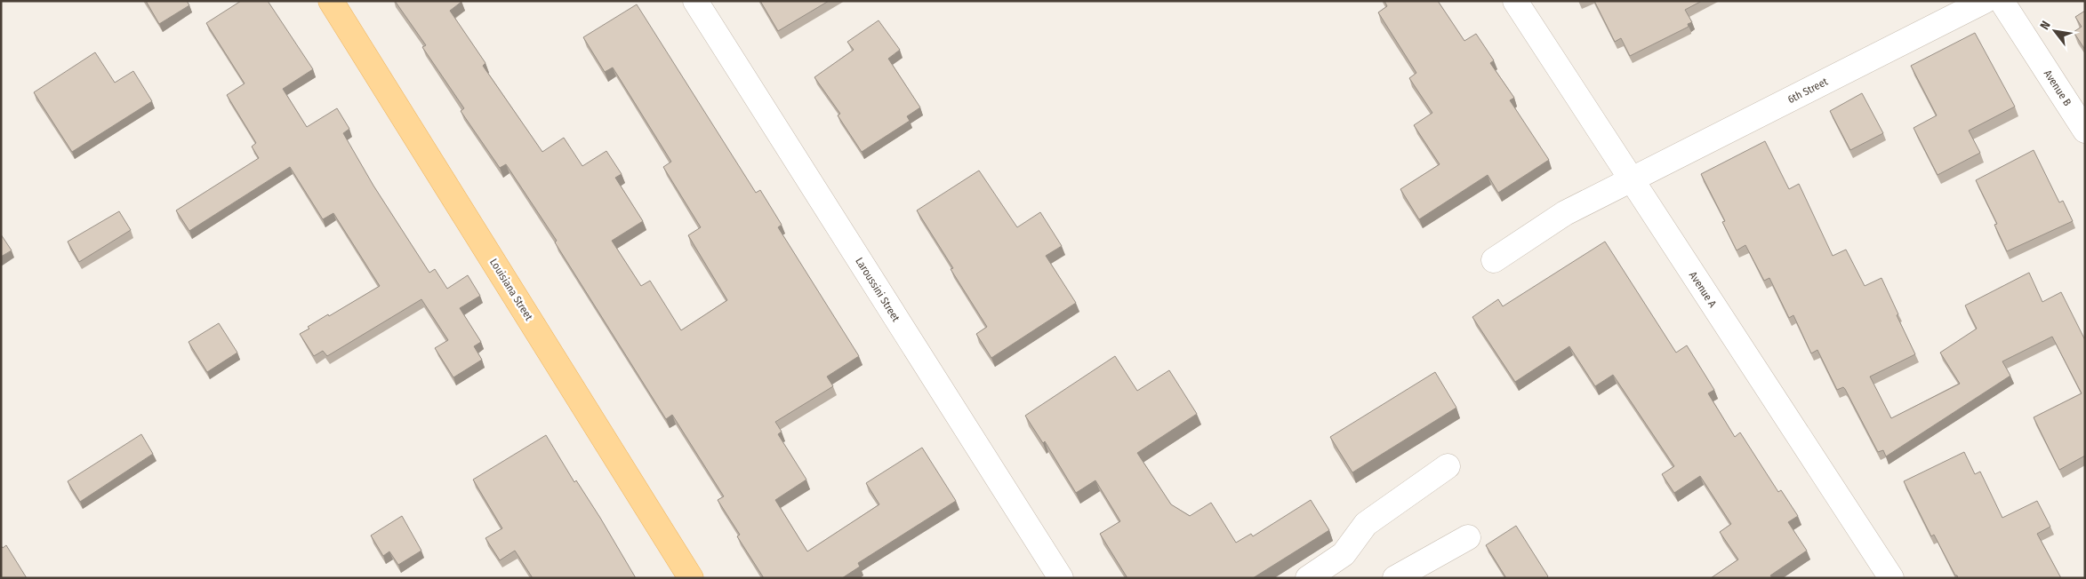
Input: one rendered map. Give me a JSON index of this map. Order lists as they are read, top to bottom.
{
  "streets": {
    "main road": ["Louisiana Street"],
    "street": [
      "Avenue B",
      "6th Street",
      "Laroussini Street",
      "Avenue A"
    ]
  },
  "crossings": [
    ["6th Street", "Avenue A"]
  ],
  "north": "top left"
}
